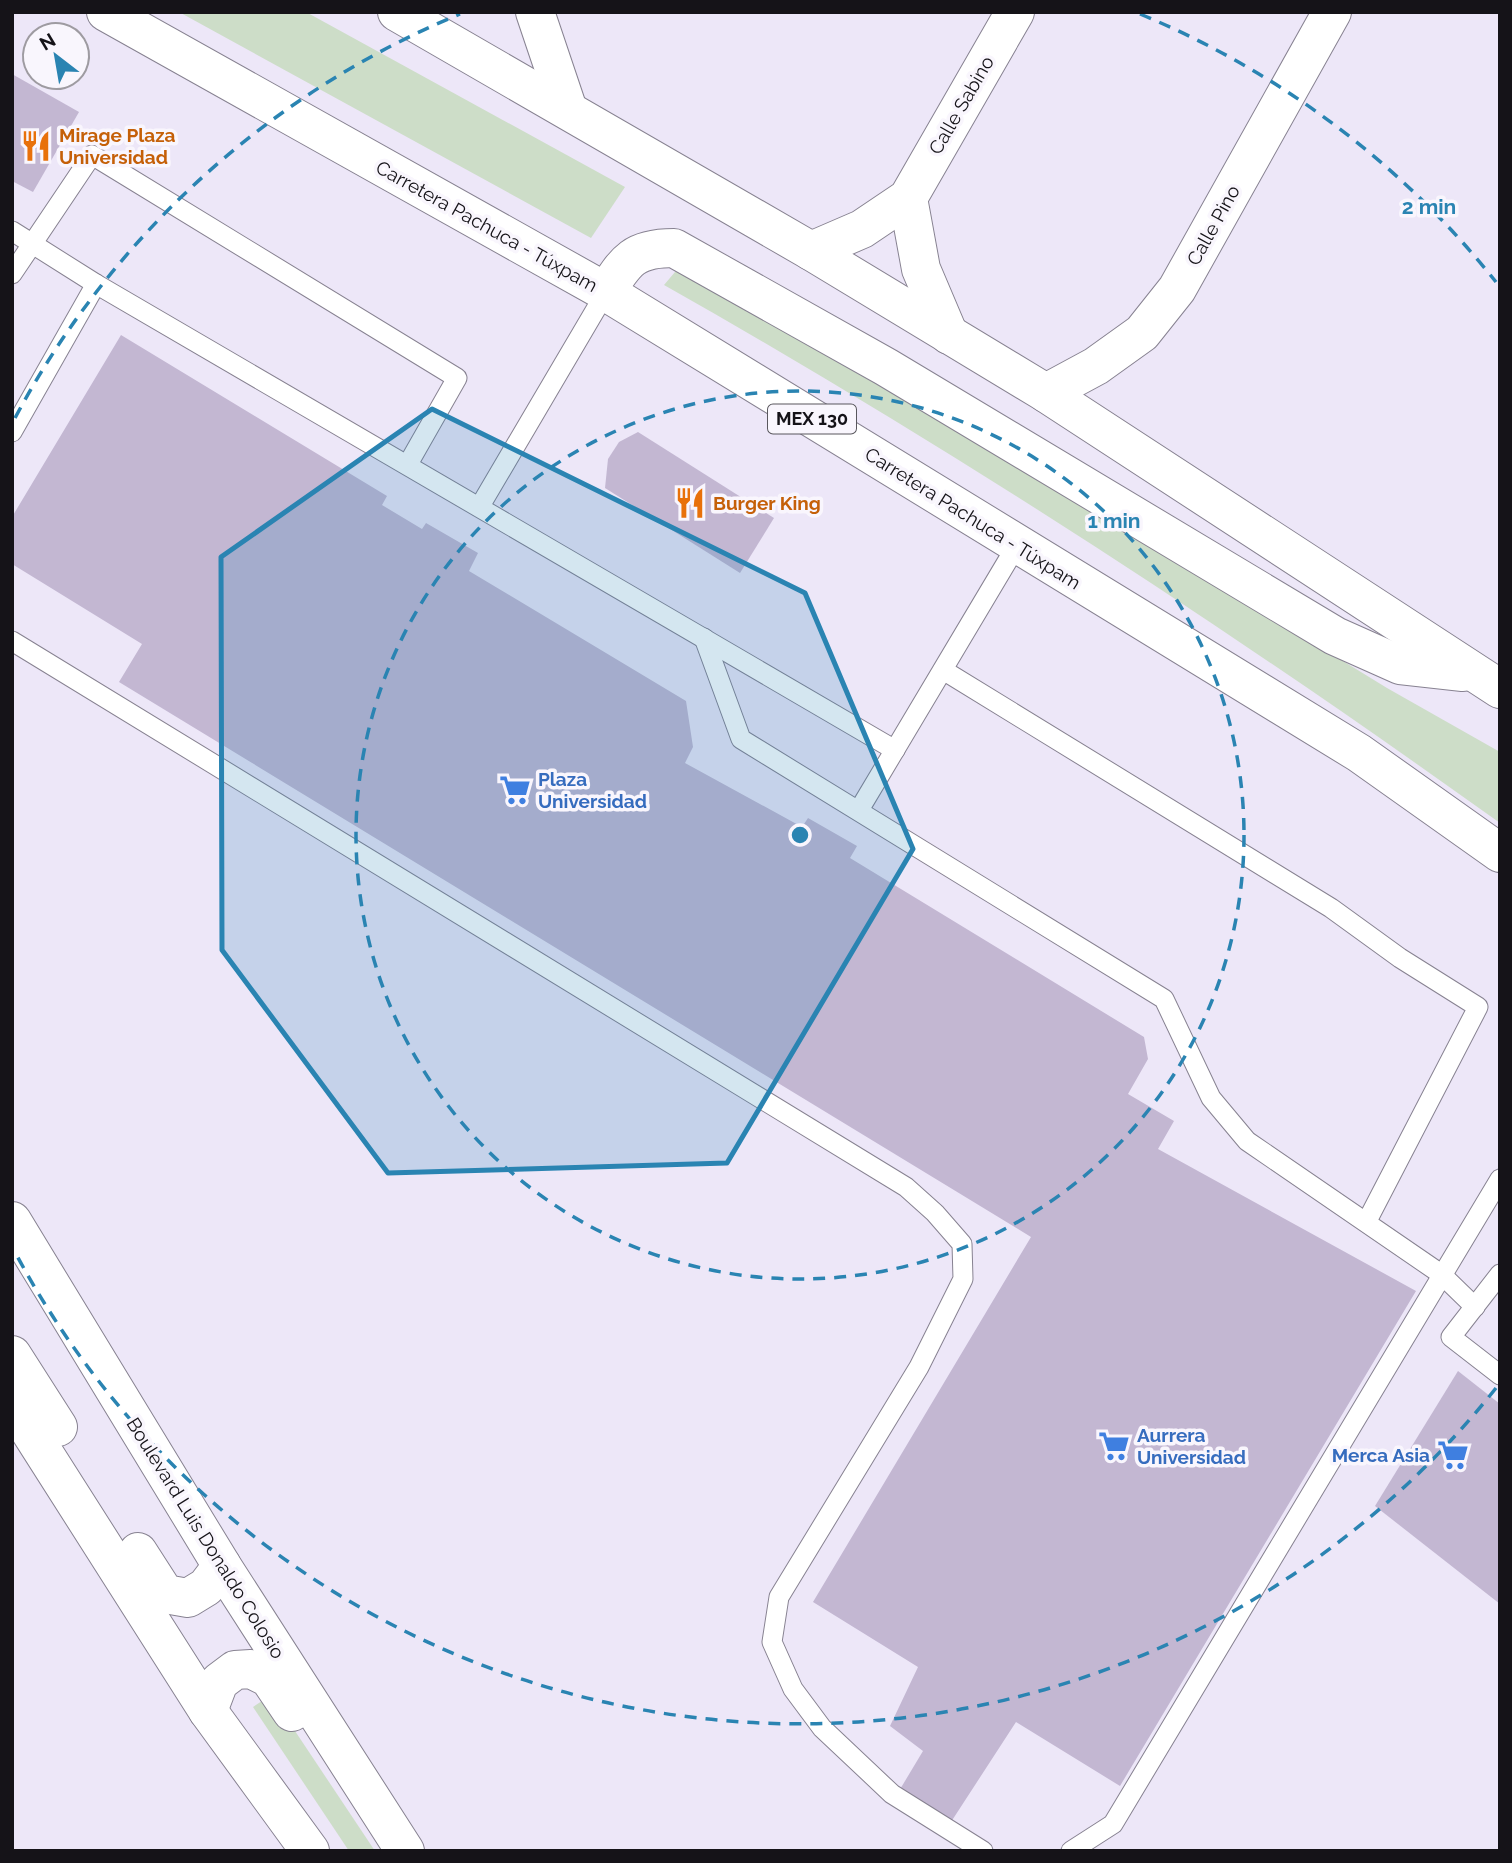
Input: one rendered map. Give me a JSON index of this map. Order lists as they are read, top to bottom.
{
  "streets": {
    "main road": [
      "Calle Sabino",
      "Calle Pino",
      "Carretera Pachuca - Túxpam",
      "MEX 130",
      "Boulevard Luis Donaldo Colosio"
    ]
  },
  "places": {
    "restaurant": ["Mirage Plaza Universidad", "Burger King"],
    "supermarket": ["Plaza Universidad", "Aurrera Universidad", "Merca Asia"]
  },
  "north": "top left",
  "rings": ["2 min", "1 min"]
}
